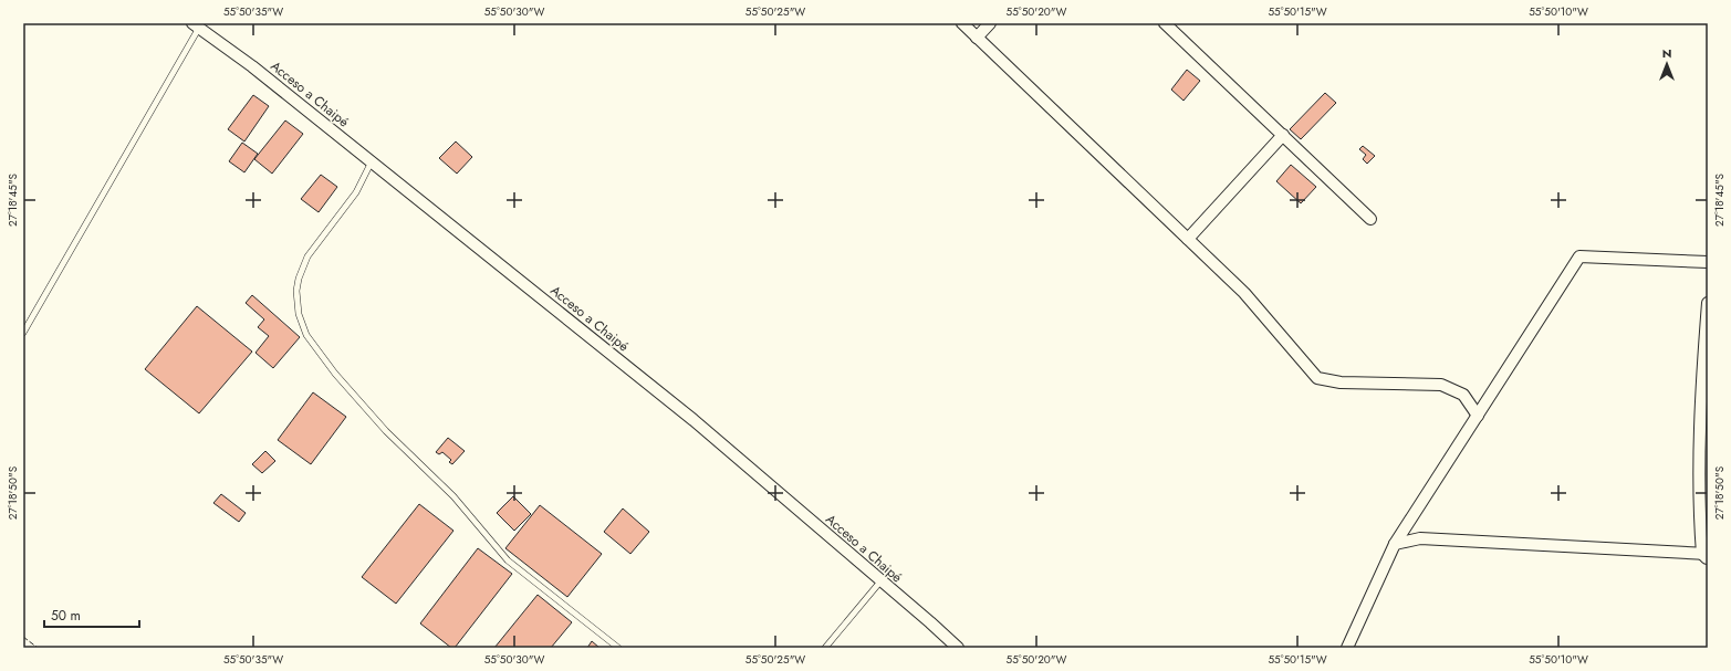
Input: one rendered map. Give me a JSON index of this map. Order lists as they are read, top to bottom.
{
  "streets": {
    "street": ["Acceso a Chaipé"]
  },
  "scale_bar": "50 m",
  "north": "top",
  "coordinates": [
    "55°50'35\"W",
    "55°50'30\"W",
    "55°50'25\"W",
    "55°50'20\"W",
    "55°50'15\"W",
    "55°50'10\"W",
    "27°18'45\"S",
    "27°18'50\"S"
  ]
}
